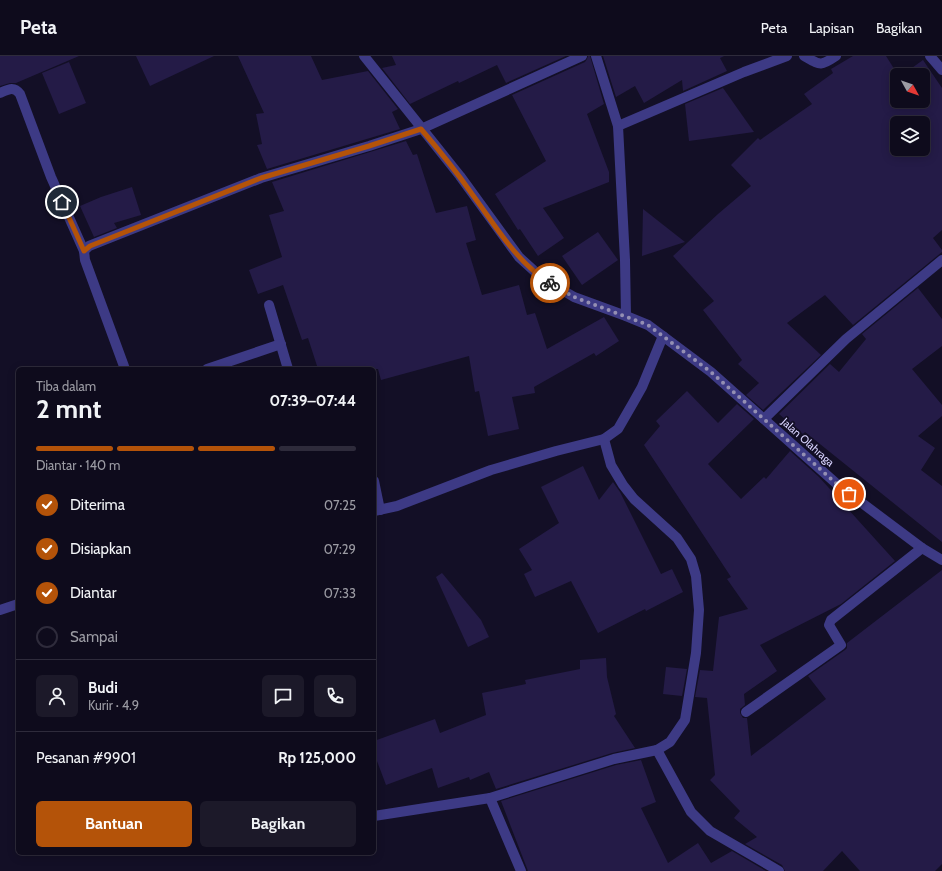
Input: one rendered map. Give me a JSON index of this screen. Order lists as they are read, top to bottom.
{
  "streets": {
    "street": ["Jalan Olahraga"]
  },
  "north": "bottom right",
  "page": {
    "header": "Peta",
    "nav": ["Peta", "Lapisan", "Bagikan"],
    "heading": ["2 mnt", "Tiba dalam", "07:39–07:44"],
    "panel": [
      "Budi",
      "Kurir · 4.9",
      "Pesanan #9901",
      "Rp 125,000"
    ],
    "bar": "Diantar · 140 m",
    "list": [
      ["Diterima", "07:25"],
      ["Disiapkan", "07:29"],
      ["Diantar", "07:33"],
      "Sampai"
    ],
    "buttons": ["Bantuan", "Bagikan"]
  }
}
